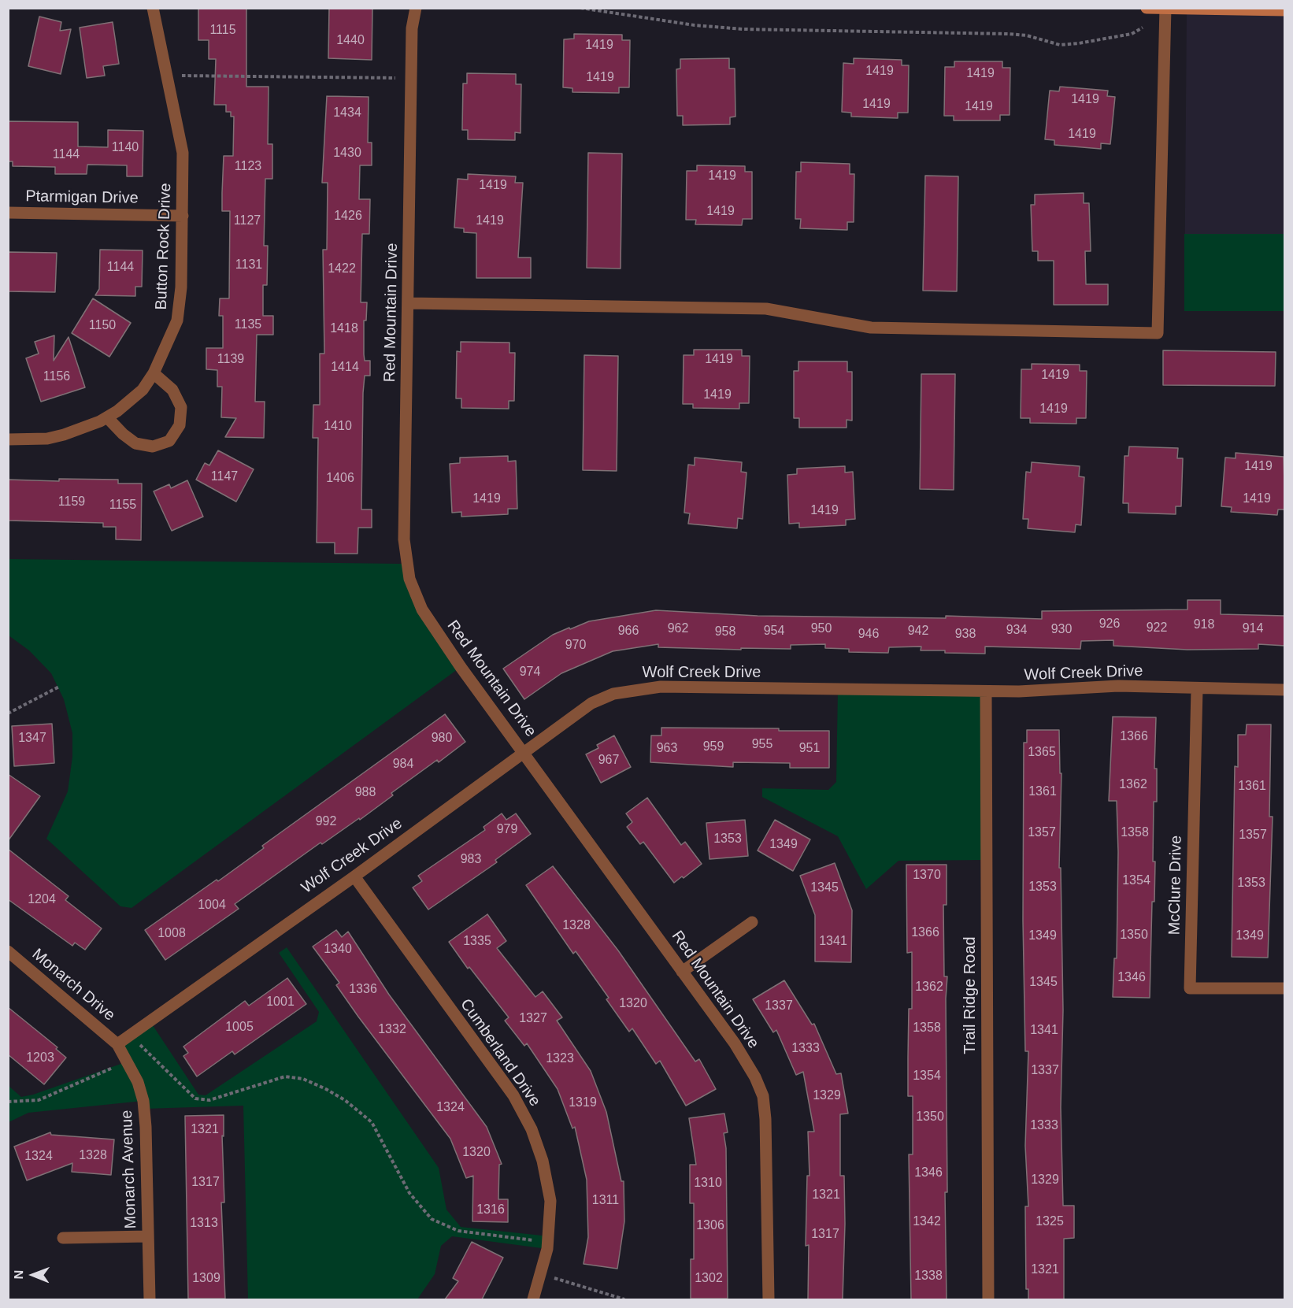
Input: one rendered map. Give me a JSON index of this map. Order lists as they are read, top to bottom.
{
  "streets": {
    "street": [
      "Ptarmigan Drive",
      "Button Rock Drive",
      "Red Mountain Drive",
      "Wolf Creek Drive",
      "McClure Drive",
      "Monarch Drive",
      "Trail Ridge Road",
      "Cumberland Drive",
      "Monarch Avenue"
    ]
  },
  "crossings": [
    ["Ptarmigan Drive", "Button Rock Drive"],
    ["Red Mountain Drive", "Wolf Creek Drive"],
    ["Wolf Creek Drive", "McClure Drive"],
    ["Wolf Creek Drive", "Monarch Drive"],
    ["Wolf Creek Drive", "Trail Ridge Road"],
    ["Wolf Creek Drive", "Cumberland Drive"],
    ["Wolf Creek Drive", "Monarch Avenue"],
    ["Monarch Drive", "Monarch Avenue"]
  ],
  "house_numbers": [
    "1115",
    "1440",
    "1419",
    "1419",
    "1419",
    "1419",
    "1419",
    "1419",
    "1419",
    "1434",
    "1419",
    "1140",
    "1430",
    "1144",
    "1123",
    "1419",
    "1419",
    "1419",
    "1426",
    "1127",
    "1419",
    "1131",
    "1144",
    "1422",
    "1135",
    "1150",
    "1418",
    "1139",
    "1419",
    "1414",
    "1419",
    "1156",
    "1419",
    "1419",
    "1410",
    "1419",
    "1147",
    "1406",
    "1419",
    "1419",
    "1159",
    "1155",
    "1419",
    "926",
    "918",
    "922",
    "962",
    "950",
    "914",
    "930",
    "934",
    "966",
    "954",
    "942",
    "958",
    "946",
    "938",
    "970",
    "974",
    "1366",
    "1347",
    "980",
    "955",
    "959",
    "963",
    "951",
    "1365",
    "967",
    "984",
    "1362",
    "1361",
    "1361",
    "988",
    "992",
    "979",
    "1357",
    "1358",
    "1357",
    "1353",
    "1349",
    "983",
    "1370",
    "1354",
    "1353",
    "1353",
    "1345",
    "1204",
    "1004",
    "1328",
    "1366",
    "1008",
    "1350",
    "1349",
    "1349",
    "1335",
    "1341",
    "1340",
    "1346",
    "1345",
    "1362",
    "1336",
    "1001",
    "1320",
    "1337",
    "1327",
    "1005",
    "1358",
    "1332",
    "1341",
    "1333",
    "1203",
    "1323",
    "1337",
    "1354",
    "1329",
    "1319",
    "1324",
    "1350",
    "1333",
    "1321",
    "1320",
    "1328",
    "1324",
    "1346",
    "1329",
    "1317",
    "1310",
    "1321",
    "1311",
    "1316",
    "1342",
    "1325",
    "1313",
    "1306",
    "1317",
    "1321",
    "1338",
    "1309",
    "1302"
  ],
  "north": "left"
}
